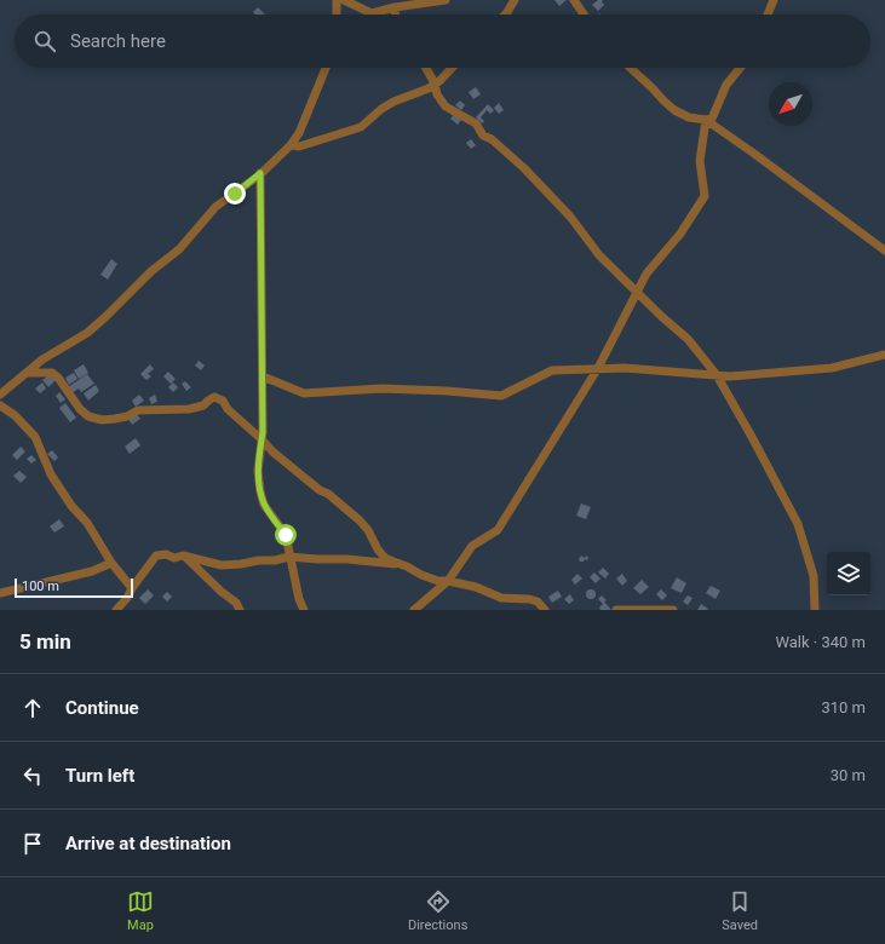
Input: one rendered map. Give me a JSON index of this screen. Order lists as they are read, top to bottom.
{
  "scale_bar": "100 m",
  "north": "bottom left",
  "page": {
    "search": "Search here",
    "scale": "100 m",
    "heading": ["5 min", "Walk · 340 m"],
    "list": [
      ["Continue", "310 m"],
      ["Turn left", "30 m"],
      "Arrive at destination"
    ],
    "nav": ["Map", "Directions", "Saved"]
  }
}
